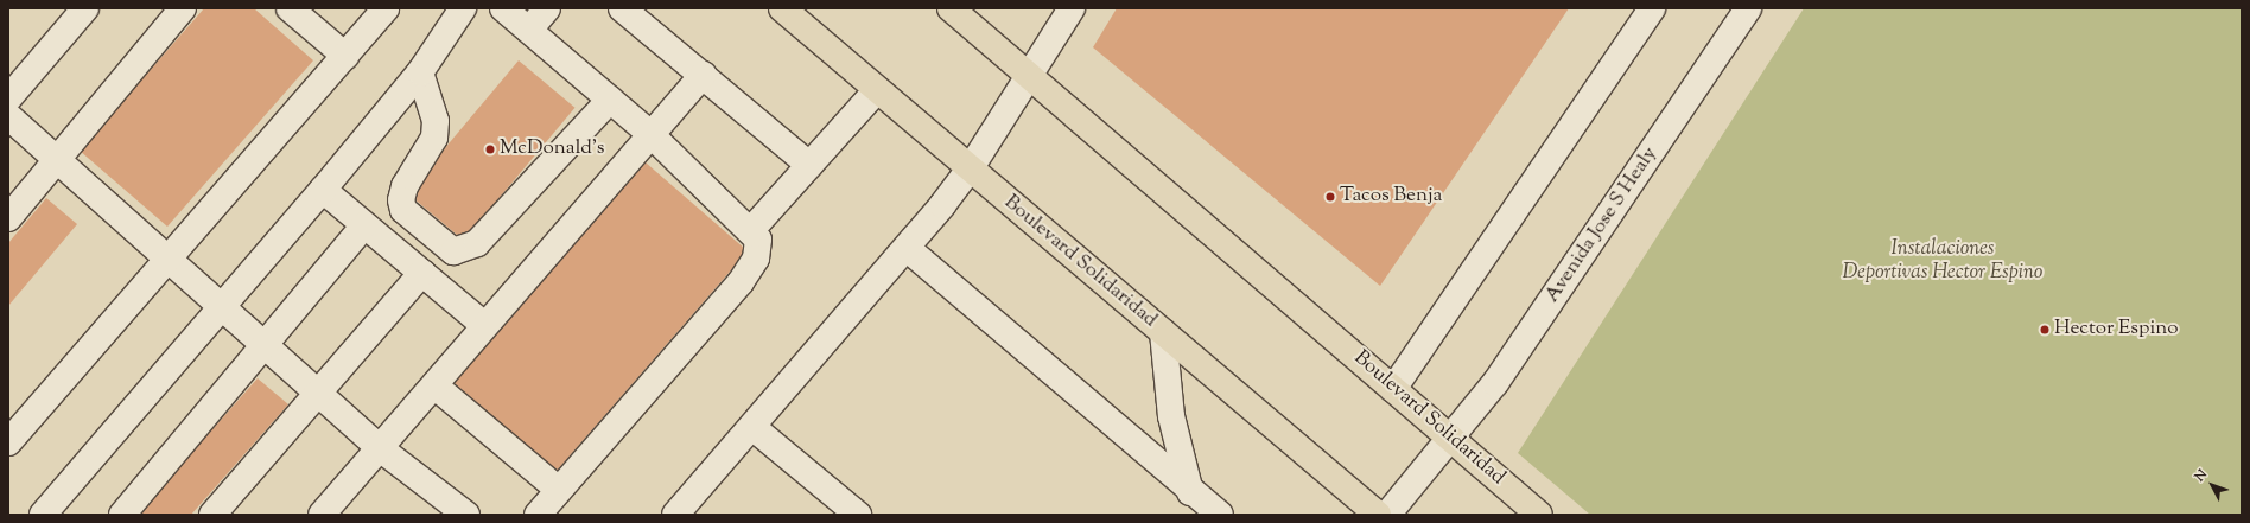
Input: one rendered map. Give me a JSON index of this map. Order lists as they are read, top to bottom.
{
  "streets": {
    "main road": ["Boulevard Solidaridad"],
    "street": ["Avenida Jose S Healy"]
  },
  "crossings": [
    ["Avenida Jose S Healy", "Boulevard Solidaridad"]
  ],
  "parks": ["Instalaciones Deportivas Hector Espino"],
  "places": ["McDonald's", "Tacos Benja", "Hector Espino"],
  "north": "top left"
}
